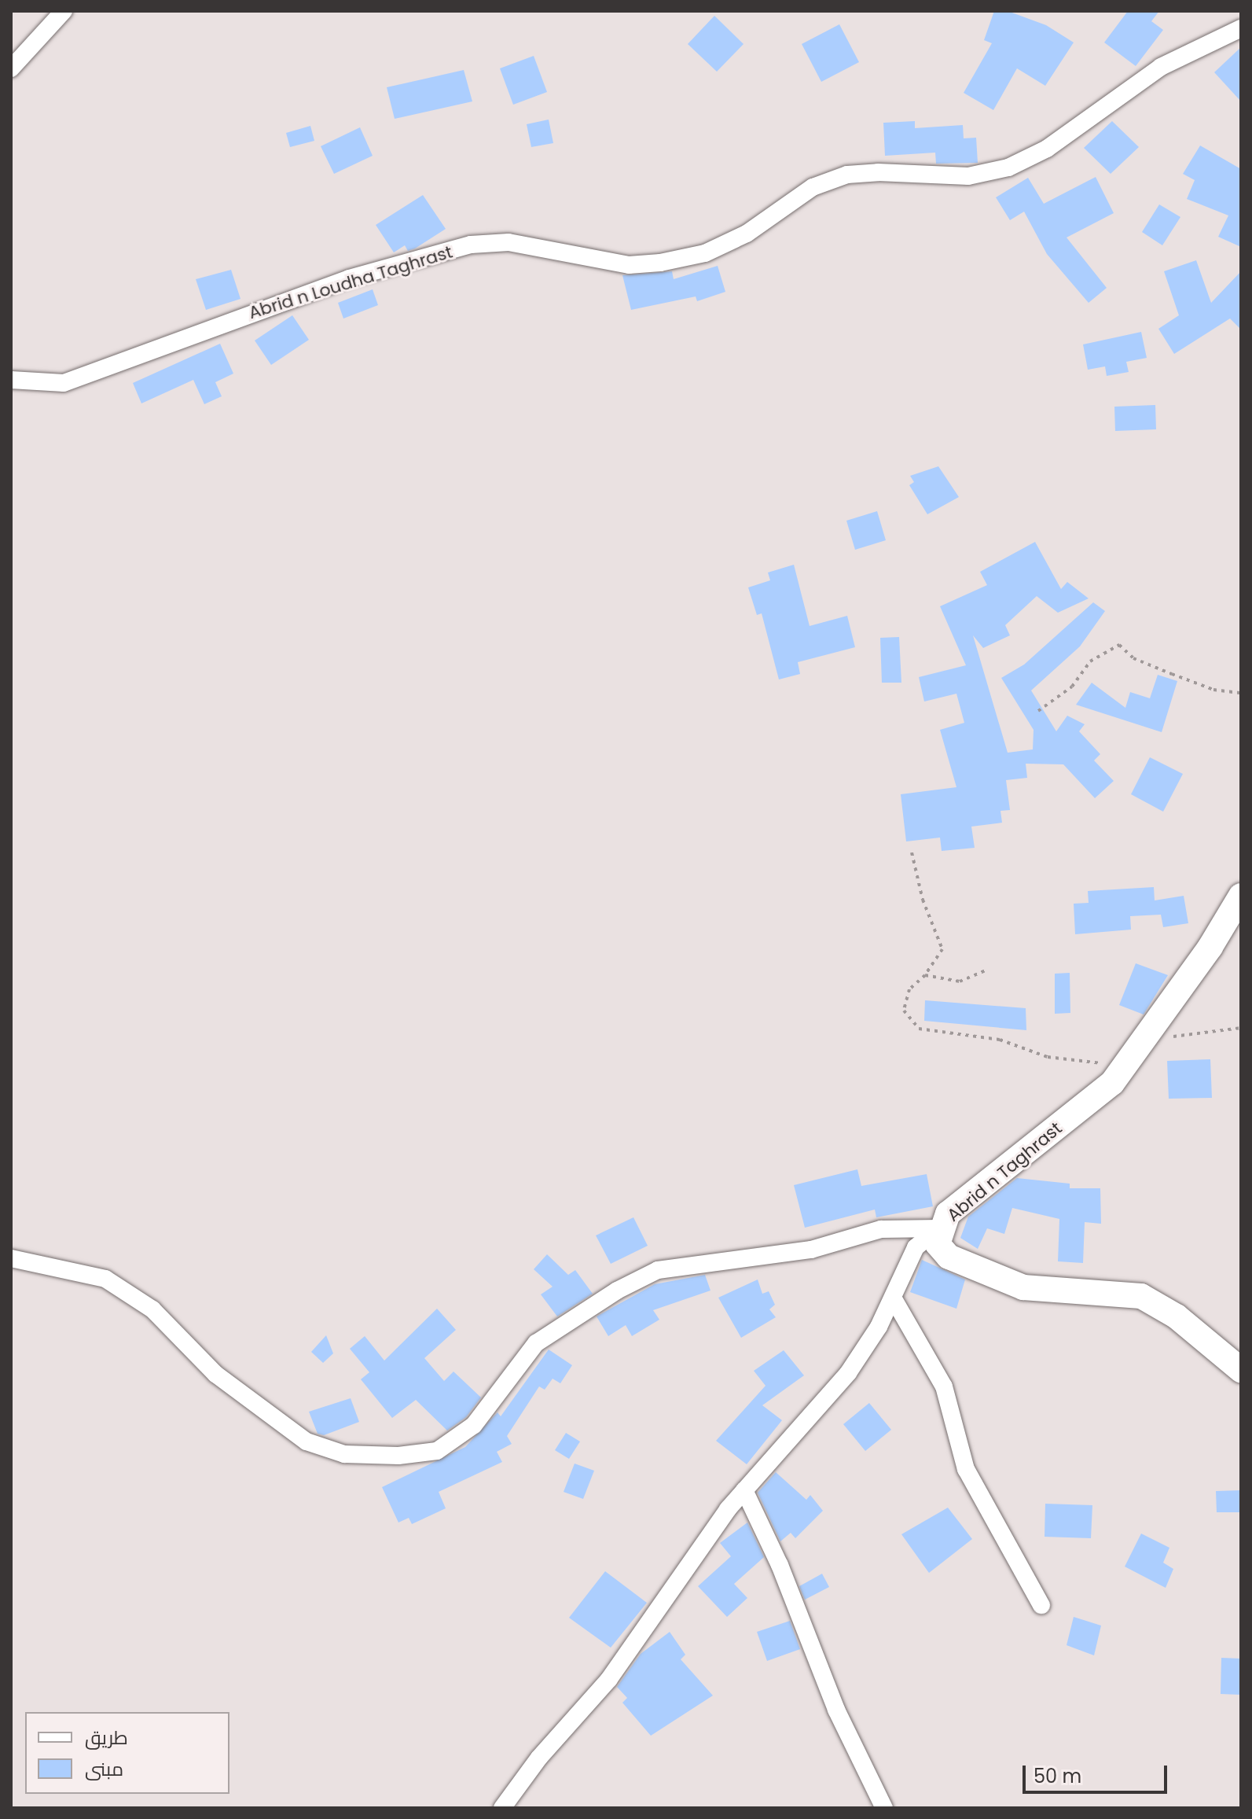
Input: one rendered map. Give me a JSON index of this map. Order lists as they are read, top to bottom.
{
  "streets": {
    "street": ["Abrid n Loudha Taghrast", "Abrid n Taghrast"]
  },
  "legend": ["طريق", "مبنى"],
  "scale_bar": "50 m"
}
